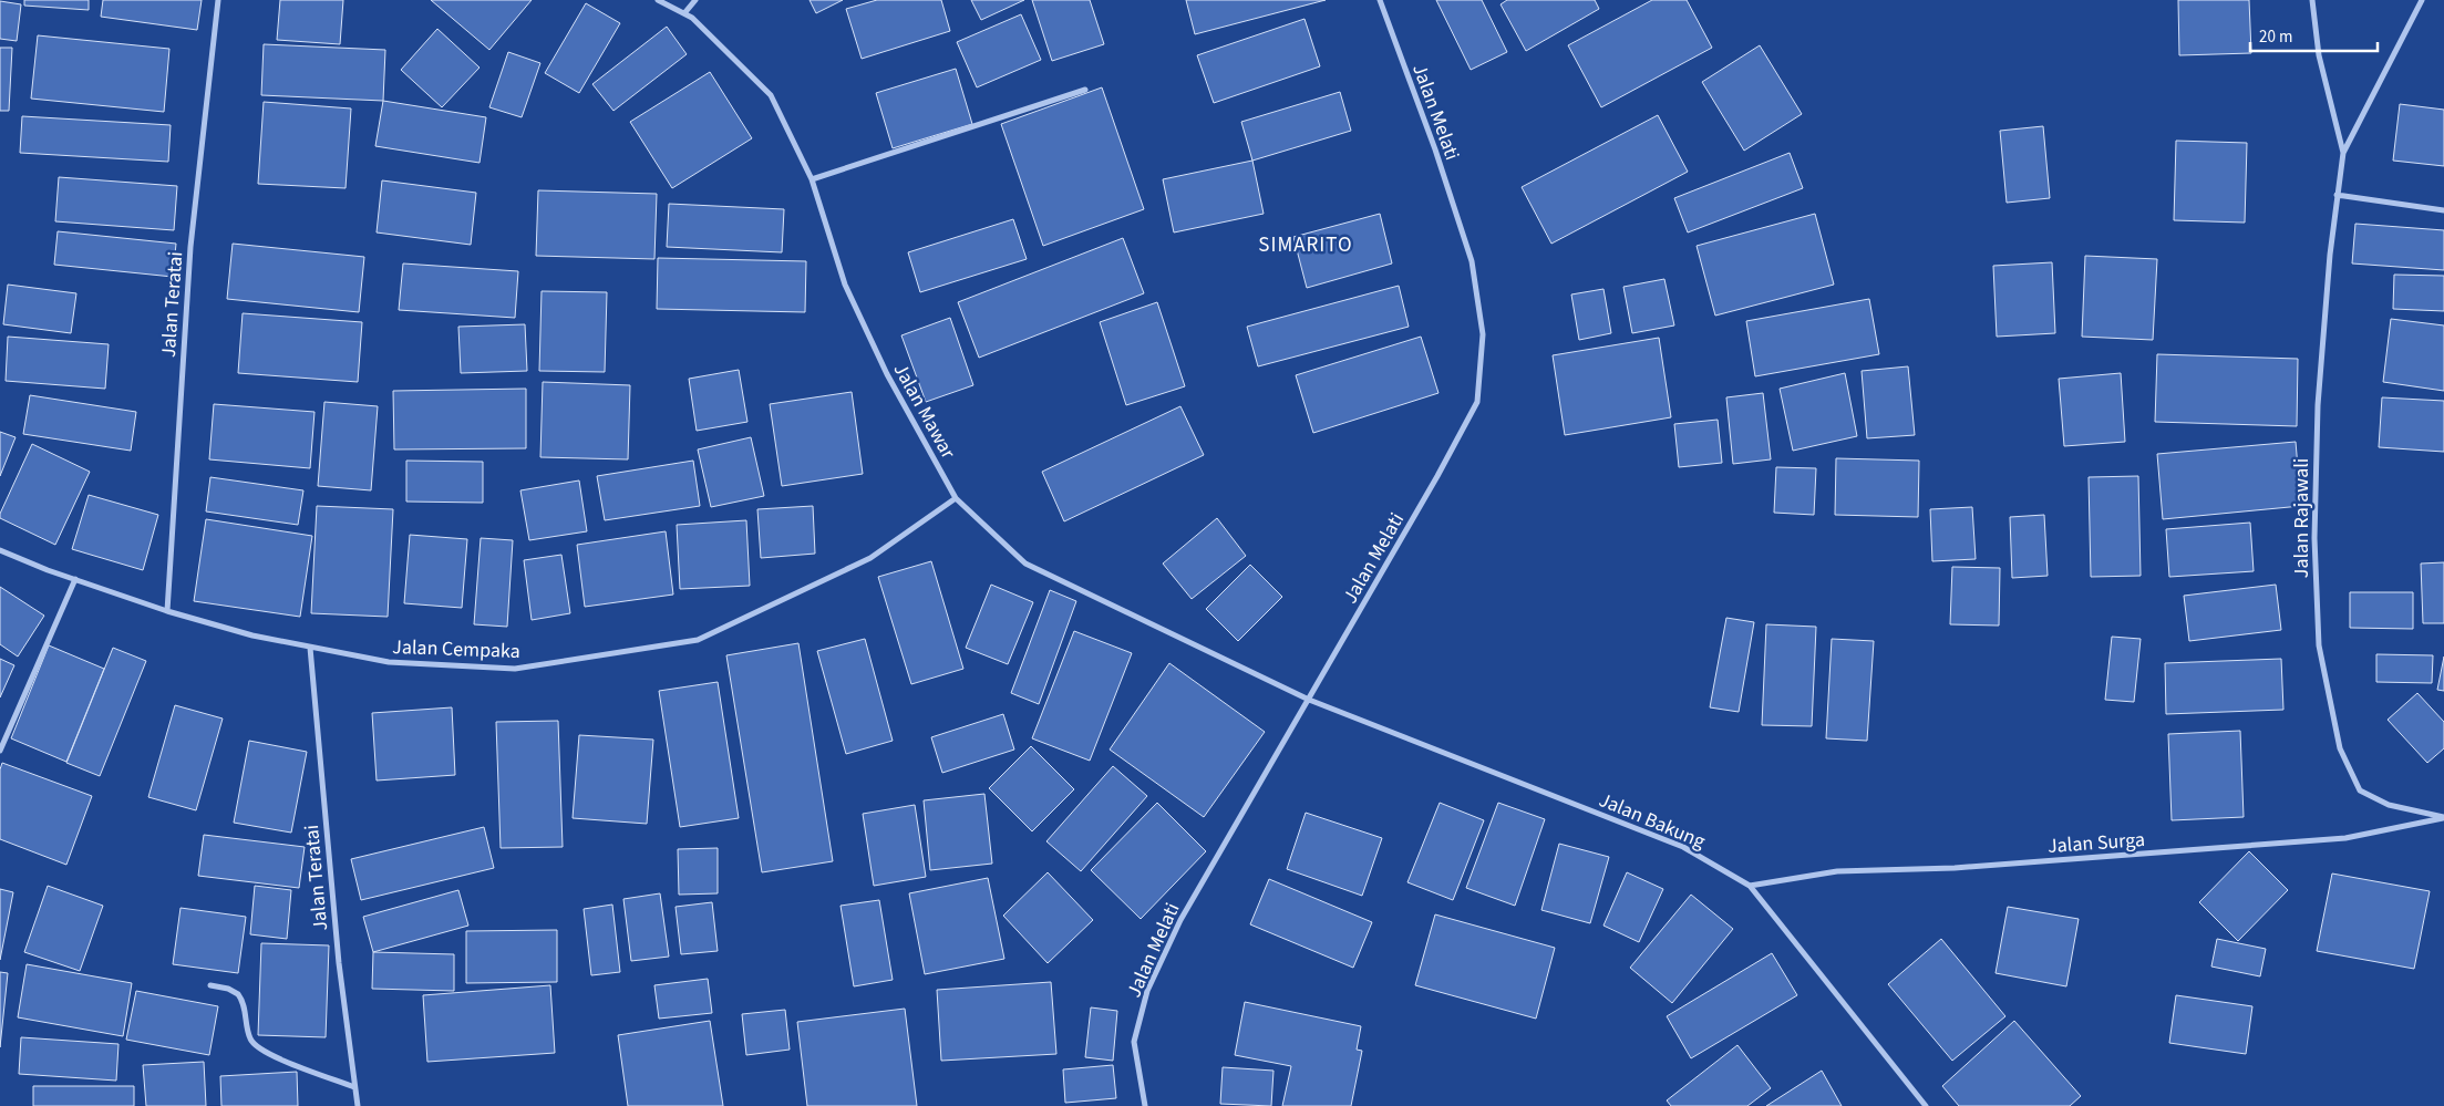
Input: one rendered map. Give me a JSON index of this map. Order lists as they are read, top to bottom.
{
  "streets": {
    "street": [
      "Jalan Melati",
      "Jalan Teratai",
      "Jalan Mawar",
      "Jalan Rajawali",
      "Jalan Cempaka",
      "Jalan Bakung",
      "Jalan Surga"
    ]
  },
  "crossings": [
    ["Jalan Melati", "Jalan Mawar"],
    ["Jalan Melati", "Jalan Bakung"],
    ["Jalan Teratai", "Jalan Cempaka"],
    ["Jalan Mawar", "Jalan Cempaka"],
    ["Jalan Mawar", "Jalan Bakung"],
    ["Jalan Rajawali", "Jalan Surga"],
    ["Jalan Bakung", "Jalan Surga"]
  ],
  "districts": ["SIMARITO"],
  "scale_bar": "20 m"
}
